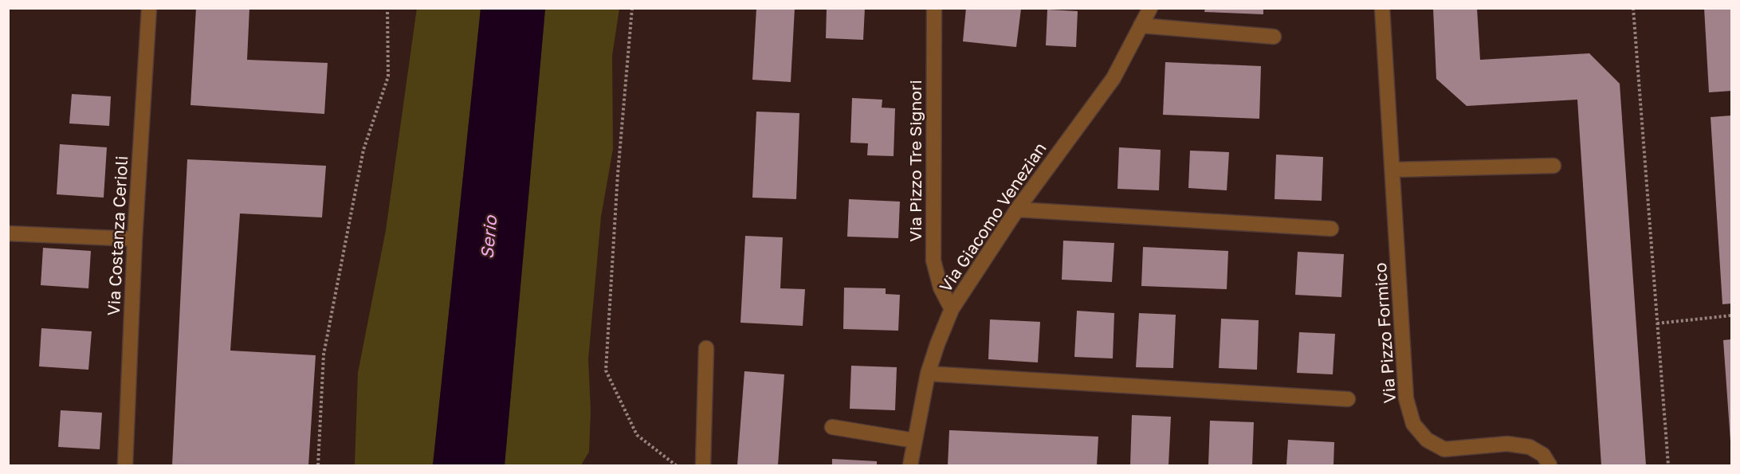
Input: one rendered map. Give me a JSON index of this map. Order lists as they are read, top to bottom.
{
  "streets": {
    "street": [
      "Via Pizzo Tre Signori",
      "Via Giacomo Venezian",
      "Via Costanza Cerioli",
      "Via Pizzo Formico"
    ]
  },
  "crossings": [
    ["Via Pizzo Tre Signori", "Via Giacomo Venezian"]
  ],
  "water": ["Serio"]
}
